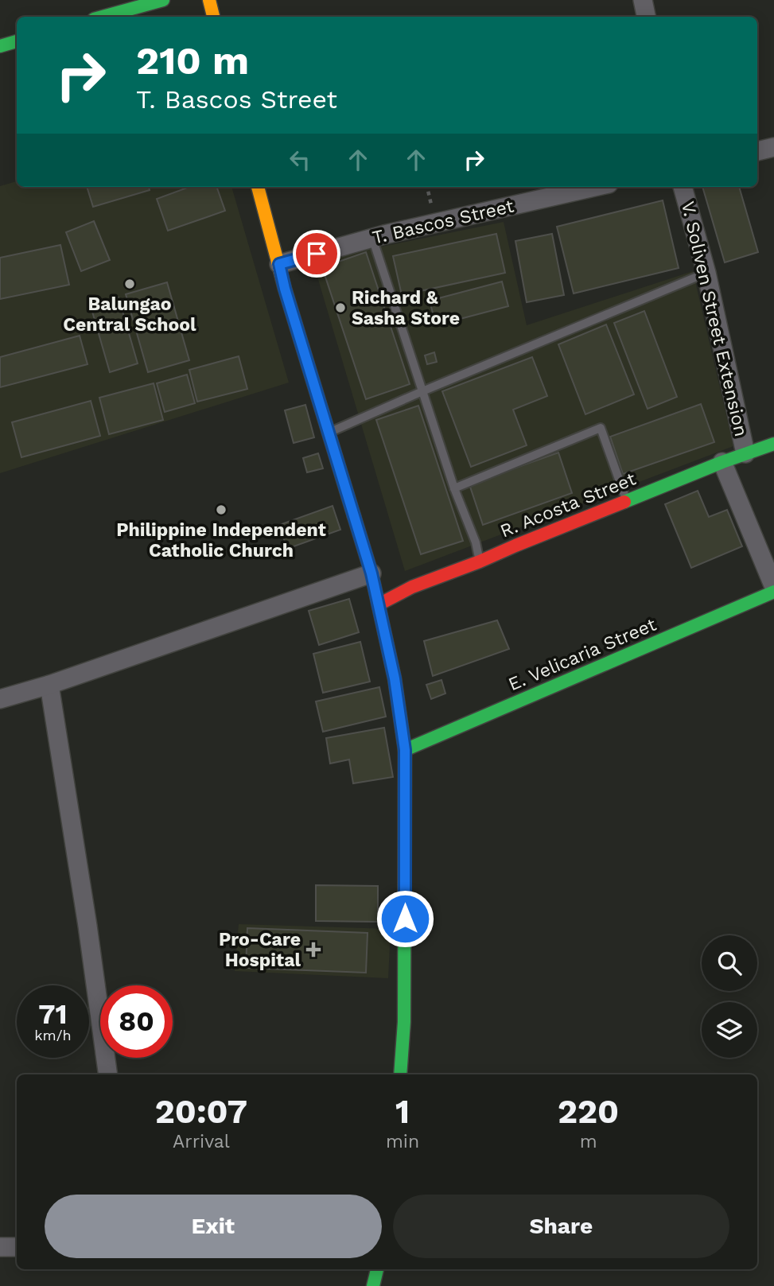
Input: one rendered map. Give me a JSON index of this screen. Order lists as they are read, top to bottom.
{
  "streets": {
    "main road": ["R. Acosta Street", "E. Velicaria Street"],
    "street": ["T. Bascos Street", "V. Soliven Street Extension"]
  },
  "crossings": [
    ["V. Soliven Street Extension", "R. Acosta Street"]
  ],
  "places": {
    "other": ["Balungao Central School", "Richard & Sasha Store", "Philippine Independent Catholic Church"],
    "health": ["Pro-Care Hospital"]
  },
  "page": {
    "turn": ["210 m", "T. Bascos Street"],
    "speed": "71 km/h",
    "limit": "80",
    "eta": [
      "20:07",
      "Arrival",
      "1",
      "min",
      "220",
      "m"
    ],
    "buttons": ["Exit", "Share"]
  }
}
